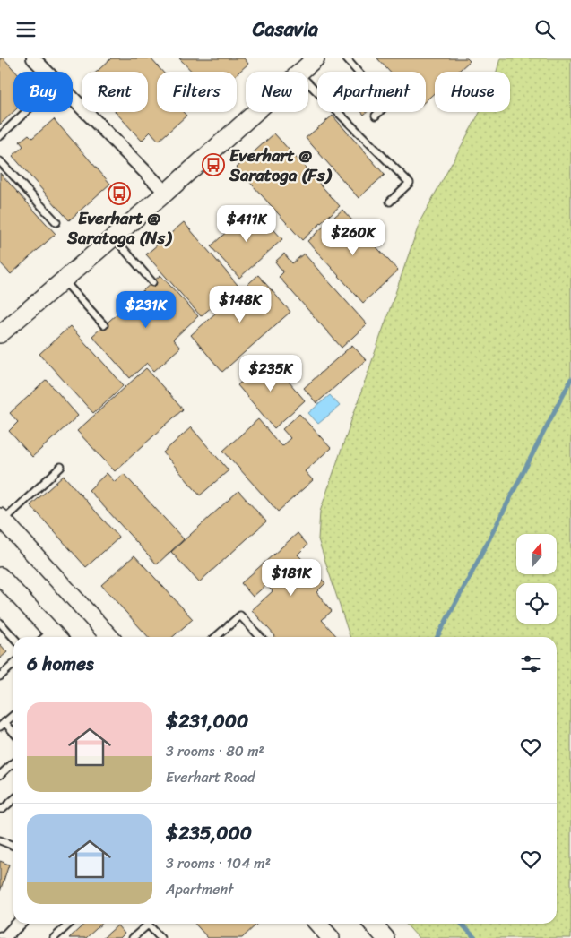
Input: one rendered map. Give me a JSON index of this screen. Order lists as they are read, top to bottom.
{
  "places": {
    "bus stop": ["Everhart @ Saratoga (Fs)", "Everhart @ Saratoga (Ns)"]
  },
  "north": "top",
  "page": {
    "header": "Casavia",
    "chip": [
      "Buy",
      "Rent",
      "Filters",
      "New",
      "Apartment",
      "House"
    ],
    "price": [
      "$411K",
      "$260K",
      "$148K",
      "$231K",
      "$235K",
      "$181K"
    ],
    "heading": "6 homes",
    "list": [
      {
        "name": "$231,000",
        "note": "3 rooms · 80 m² · Everhart Road"
      },
      {
        "name": "$235,000",
        "note": "3 rooms · 104 m² · Apartment"
      }
    ]
  }
}
